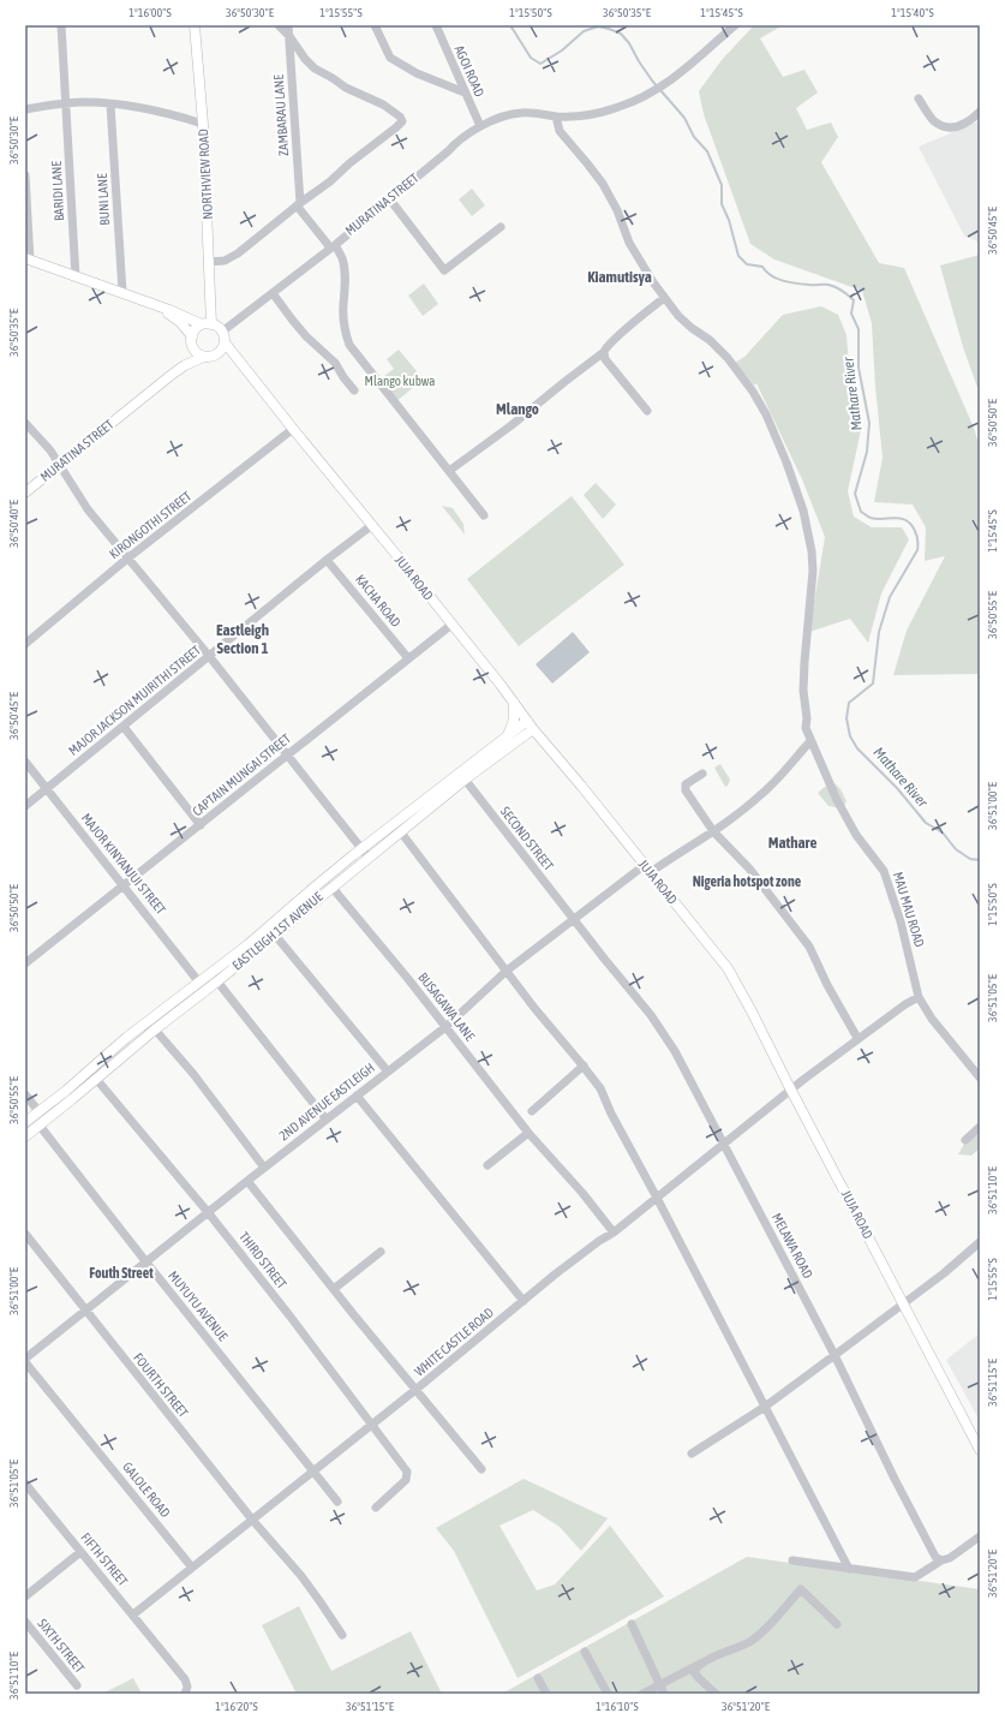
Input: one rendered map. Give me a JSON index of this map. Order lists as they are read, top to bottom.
{
  "streets": {
    "main road": [
      "NORTHVIEW ROAD",
      "MURATINA STREET",
      "JUJA ROAD",
      "EASTLEIGH 1ST AVENUE"
    ],
    "street": [
      "AGOI ROAD",
      "ZAMBARAU LANE",
      "BARIDI LANE",
      "BUNI LANE",
      "KIRONGOTHI STREET",
      "KACHA ROAD",
      "MAJOR JACKSON MUIRITHI STREET",
      "CAPTAIN MUNGAI STREET",
      "SECOND STREET",
      "MAJOR KINYANJUI STREET",
      "MAU MAU ROAD",
      "BUSAGAWA LANE",
      "2ND AVENUE EASTLEIGH",
      "MELAWA ROAD",
      "THIRD STREET",
      "MUYUYU AVENUE",
      "WHITE CASTLE ROAD",
      "FOURTH STREET",
      "GALOLE ROAD",
      "FIFTH STREET",
      "SIXTH STREET"
    ]
  },
  "crossings": [
    ["AGOI ROAD", "MURATINA STREET"],
    ["NORTHVIEW ROAD", "MURATINA STREET"],
    ["NORTHVIEW ROAD", "JUJA ROAD"],
    ["MURATINA STREET", "JUJA ROAD"],
    ["MURATINA STREET", "MAU MAU ROAD"],
    ["KIRONGOTHI STREET", "JUJA ROAD"],
    ["JUJA ROAD", "MAJOR JACKSON MUIRITHI STREET"],
    ["JUJA ROAD", "CAPTAIN MUNGAI STREET"],
    ["JUJA ROAD", "EASTLEIGH 1ST AVENUE"],
    ["JUJA ROAD", "2ND AVENUE EASTLEIGH"],
    ["JUJA ROAD", "WHITE CASTLE ROAD"],
    ["KACHA ROAD", "MAJOR JACKSON MUIRITHI STREET"],
    ["KACHA ROAD", "CAPTAIN MUNGAI STREET"],
    ["MAJOR JACKSON MUIRITHI STREET", "MAJOR KINYANJUI STREET"],
    ["CAPTAIN MUNGAI STREET", "MAJOR KINYANJUI STREET"],
    ["SECOND STREET", "EASTLEIGH 1ST AVENUE"],
    ["SECOND STREET", "2ND AVENUE EASTLEIGH"],
    ["SECOND STREET", "MELAWA ROAD"],
    ["MAJOR KINYANJUI STREET", "EASTLEIGH 1ST AVENUE"],
    ["MAU MAU ROAD", "2ND AVENUE EASTLEIGH"],
    ["MAU MAU ROAD", "WHITE CASTLE ROAD"],
    ["EASTLEIGH 1ST AVENUE", "BUSAGAWA LANE"],
    ["EASTLEIGH 1ST AVENUE", "THIRD STREET"],
    ["EASTLEIGH 1ST AVENUE", "MUYUYU AVENUE"],
    ["BUSAGAWA LANE", "2ND AVENUE EASTLEIGH"],
    ["BUSAGAWA LANE", "WHITE CASTLE ROAD"],
    ["2ND AVENUE EASTLEIGH", "MELAWA ROAD"],
    ["2ND AVENUE EASTLEIGH", "THIRD STREET"],
    ["2ND AVENUE EASTLEIGH", "MUYUYU AVENUE"],
    ["2ND AVENUE EASTLEIGH", "FOURTH STREET"],
    ["2ND AVENUE EASTLEIGH", "GALOLE ROAD"],
    ["MELAWA ROAD", "WHITE CASTLE ROAD"],
    ["THIRD STREET", "WHITE CASTLE ROAD"],
    ["MUYUYU AVENUE", "WHITE CASTLE ROAD"],
    ["WHITE CASTLE ROAD", "FOURTH STREET"],
    ["WHITE CASTLE ROAD", "GALOLE ROAD"],
    ["WHITE CASTLE ROAD", "FIFTH STREET"]
  ],
  "districts": [
    "Kiamutisya",
    "Mlango",
    "Eastleigh Section 1",
    "Mathare",
    "Nigeria hotspot zone",
    "Fouth Street"
  ],
  "water": ["Mathare River"],
  "parks": ["Mlango kubwa"],
  "coordinates": [
    "1°16'00\"S",
    "36°50'30\"E",
    "1°15'55\"S",
    "1°15'50\"S",
    "36°50'35\"E",
    "1°15'45\"S",
    "1°15'40\"S",
    "36°50'45\"E",
    "36°50'50\"E",
    "36°50'40\"E",
    "36°50'55\"E",
    "36°51'00\"E",
    "36°51'05\"E",
    "36°51'10\"E",
    "36°51'15\"E",
    "36°51'20\"E",
    "1°16'20\"S",
    "1°16'10\"S"
  ]
}
